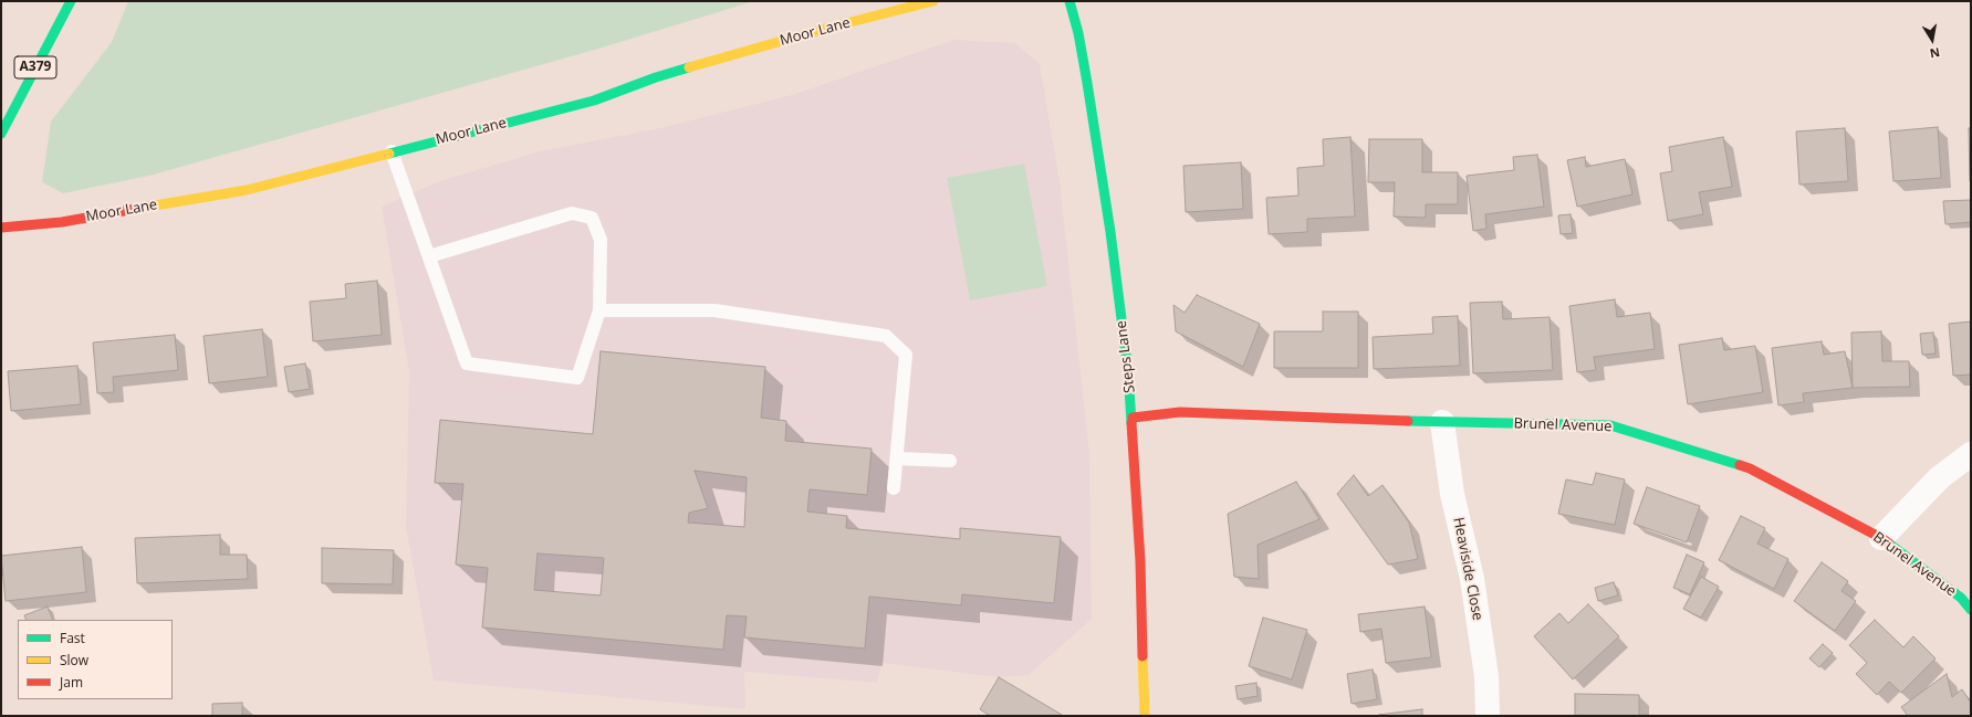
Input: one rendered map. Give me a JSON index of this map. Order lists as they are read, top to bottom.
{
  "streets": {
    "street": [
      "Moor Lane",
      "A379",
      "Steps Lane",
      "Brunel Avenue",
      "Heaviside Close"
    ]
  },
  "crossings": [
    ["Steps Lane", "Brunel Avenue"],
    ["Brunel Avenue", "Heaviside Close"]
  ],
  "legend": ["Fast", "Slow", "Jam"],
  "north": "bottom"
}
